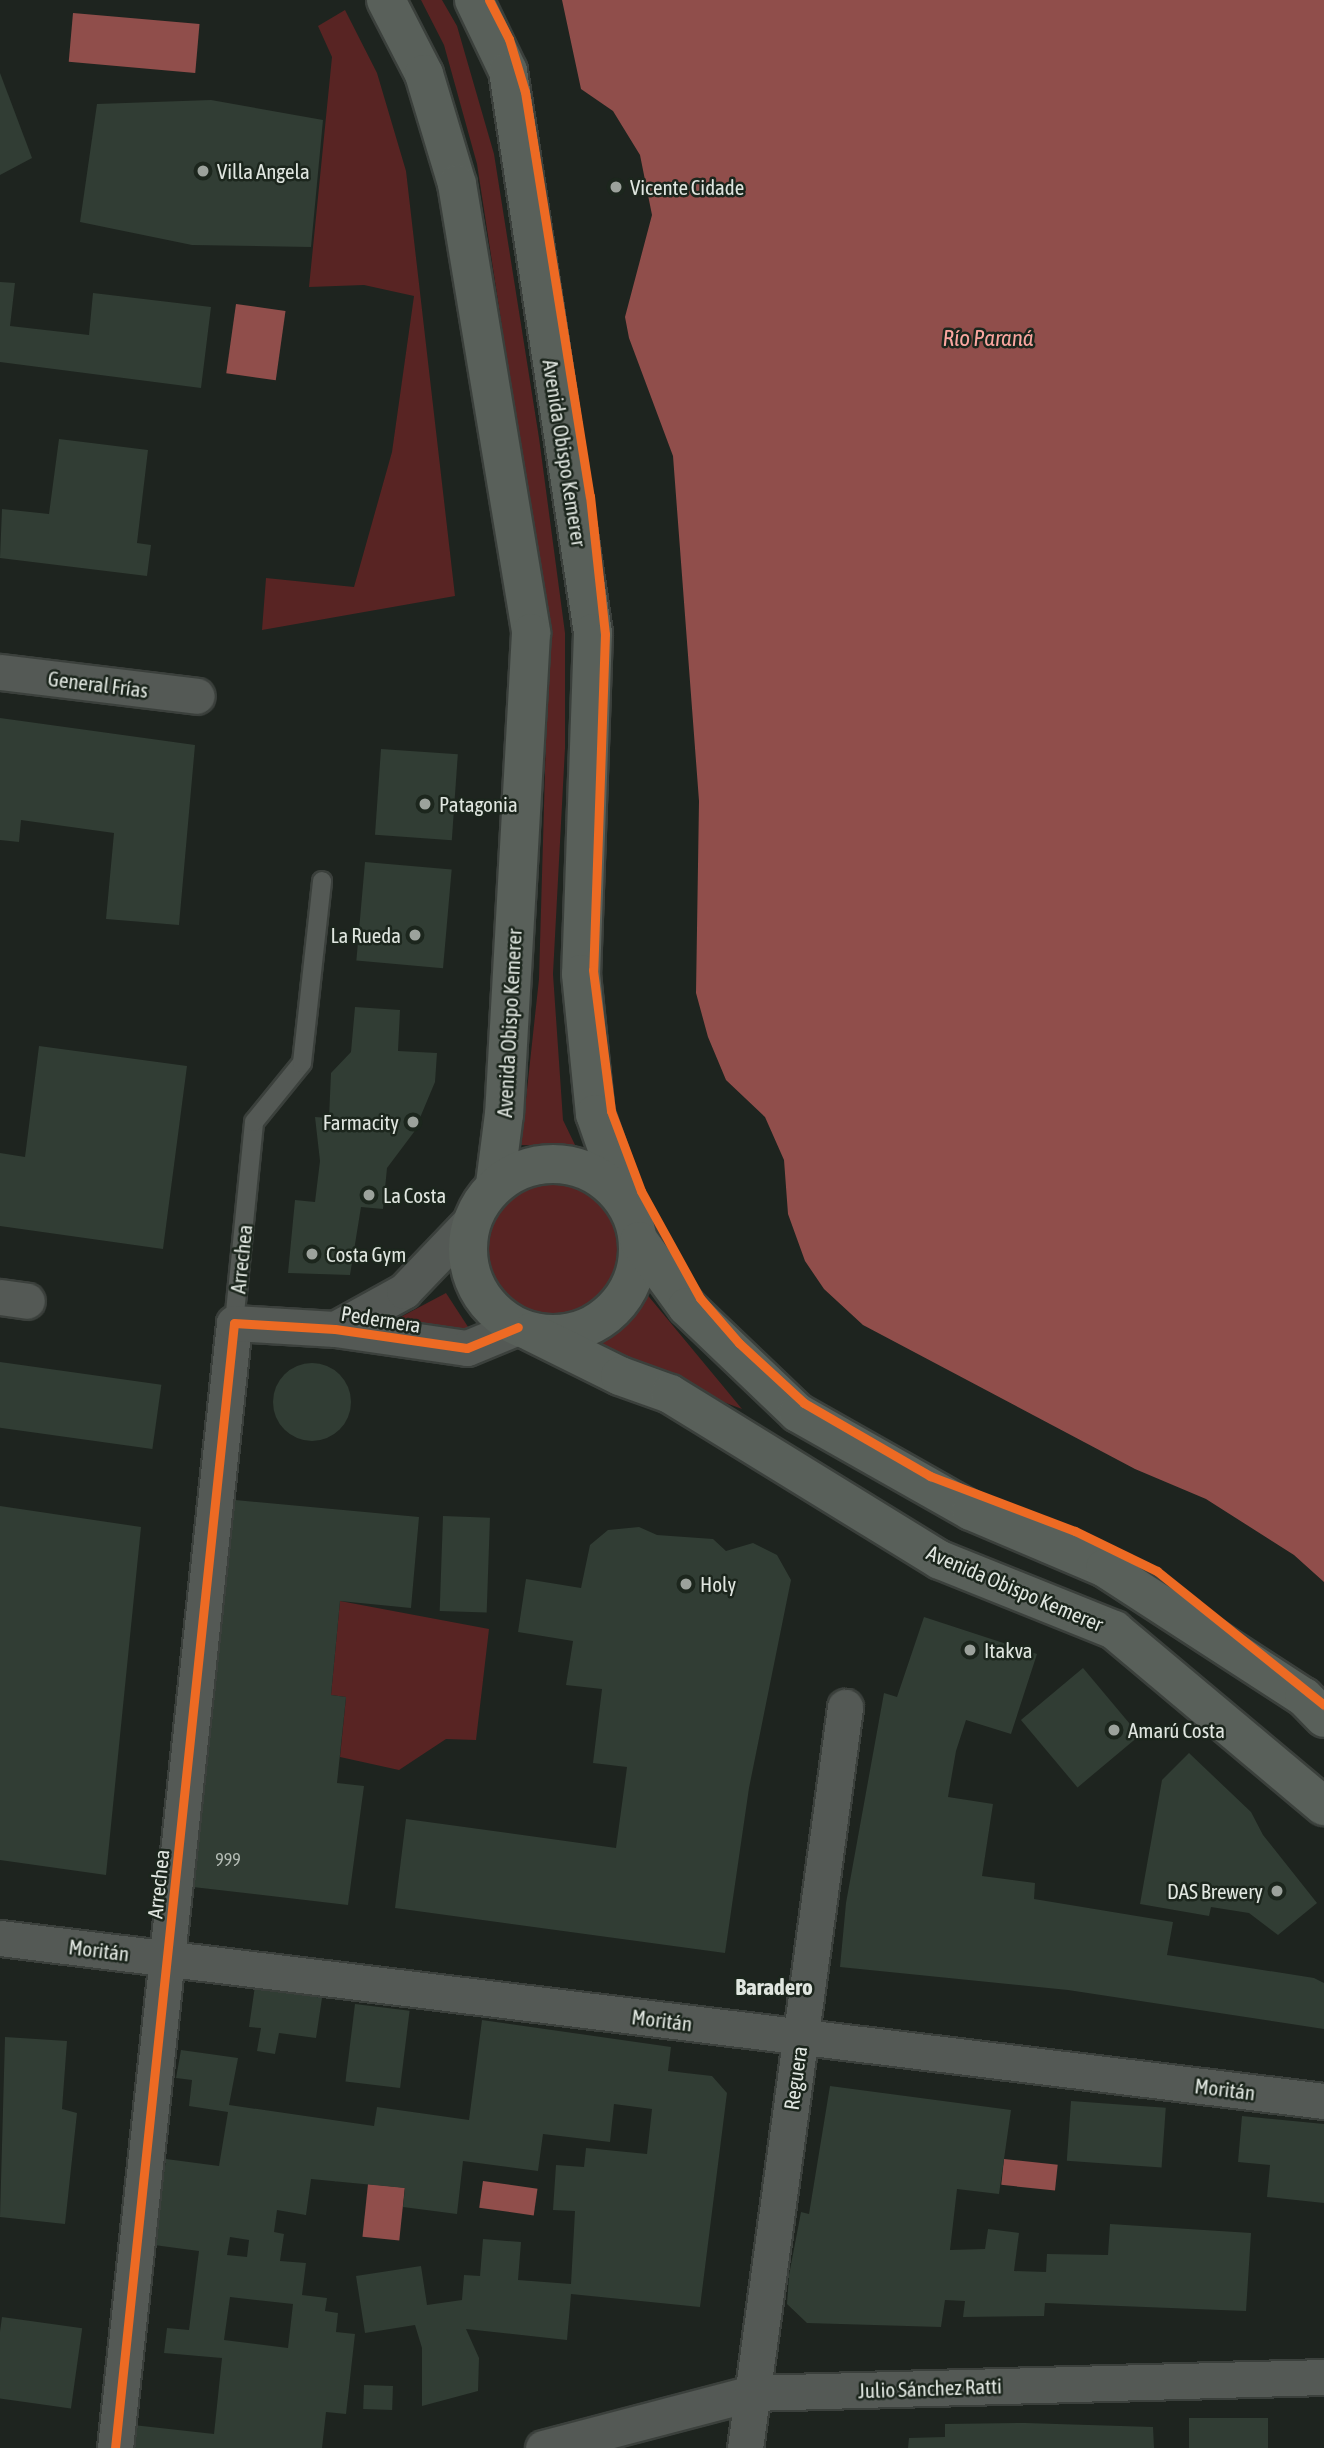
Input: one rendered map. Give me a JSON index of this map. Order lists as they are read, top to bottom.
{
  "streets": {
    "main road": ["Avenida Obispo Kemerer"],
    "street": [
      "General Frías",
      "Arrechea",
      "Pedernera",
      "Moritán",
      "Reguera",
      "Julio Sánchez Ratti"
    ]
  },
  "crossings": [
    ["Avenida Obispo Kemerer", "Pedernera"],
    ["Arrechea", "Pedernera"],
    ["Arrechea", "Moritán"],
    ["Moritán", "Reguera"],
    ["Reguera", "Julio Sánchez Ratti"]
  ],
  "districts": ["Baradero"],
  "water": ["Río Paraná"],
  "places": [
    "Villa Angela",
    "Vicente Cidade",
    "Patagonia",
    "La Rueda",
    "Farmacity",
    "La Costa",
    "Costa Gym",
    "Holy",
    "Itakva",
    "Amarú Costa",
    "DAS Brewery"
  ],
  "house_numbers": ["999"]
}
